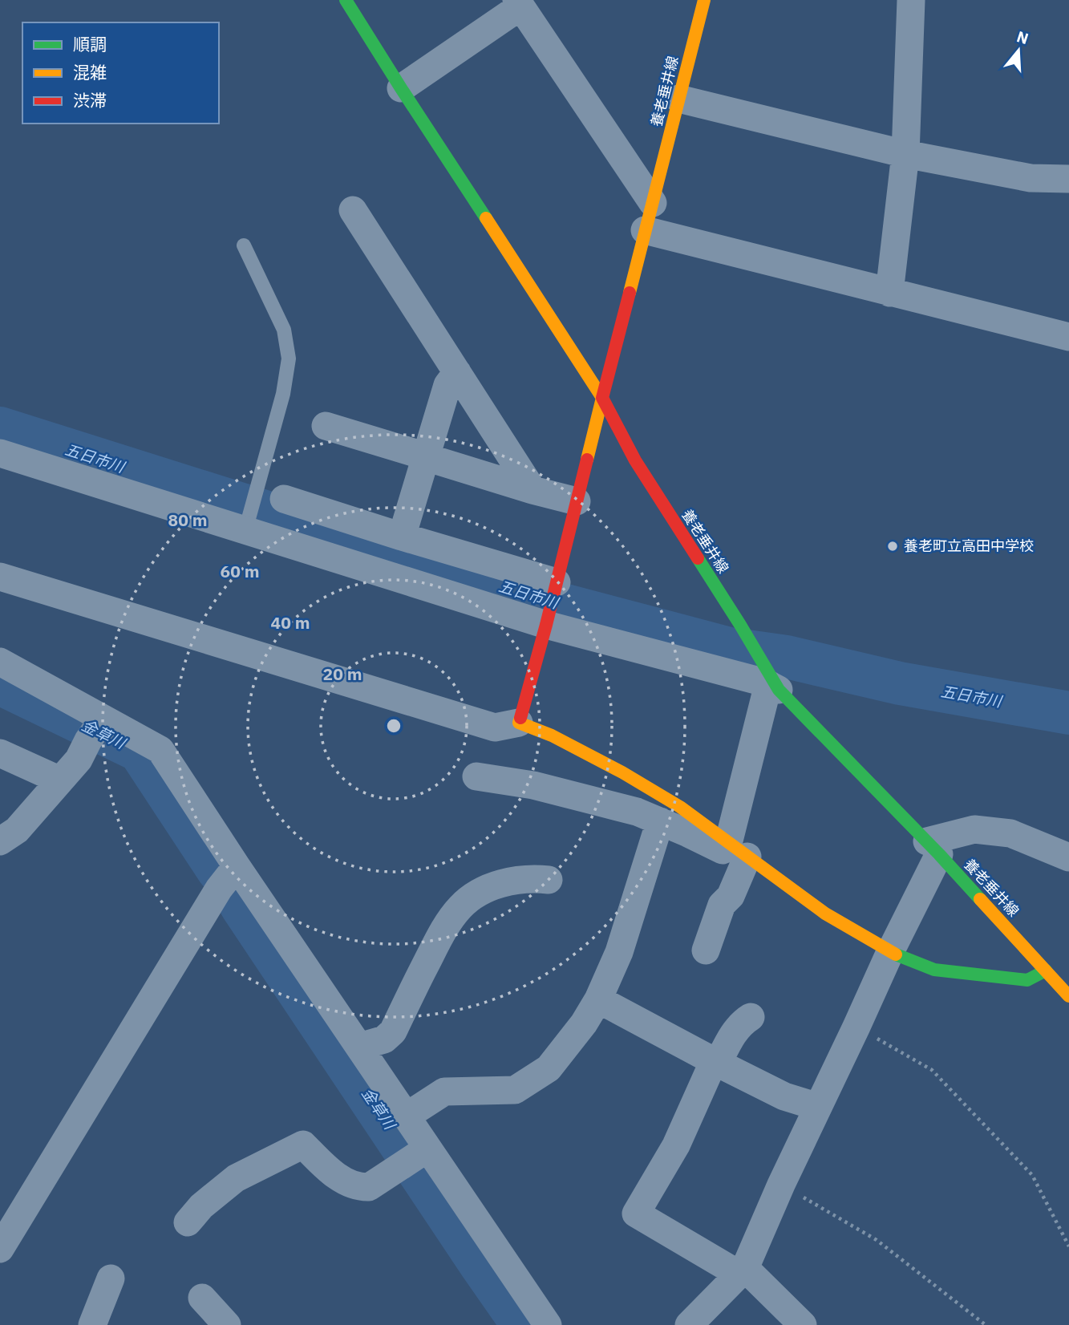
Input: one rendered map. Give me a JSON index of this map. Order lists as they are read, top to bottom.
{
  "streets": {
    "street": ["養老垂井線"]
  },
  "water": ["五日市川", "金草川"],
  "places": ["養老町立高田中学校"],
  "legend": ["順調", "混雑", "渋滞"],
  "north": "top",
  "rings": [
    "80 m",
    "60 m",
    "40 m",
    "20 m"
  ]
}
